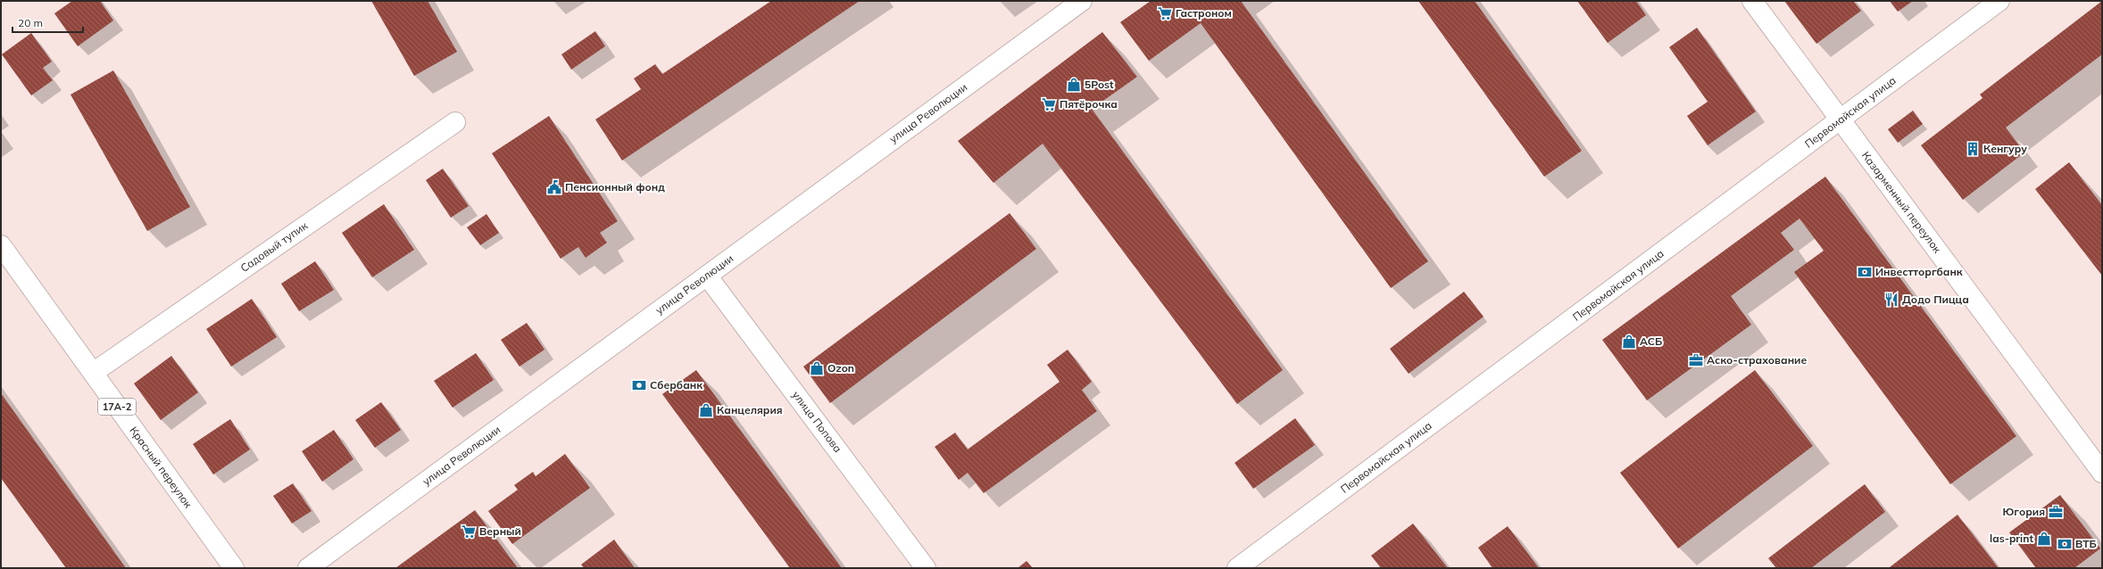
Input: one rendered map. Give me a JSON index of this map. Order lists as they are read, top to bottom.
{
  "streets": {
    "street": [
      "Первомайская улица",
      "улица Революции",
      "Казарменный переулок",
      "Садовый тупик",
      "17А-2",
      "улица Попова",
      "Красный переулок"
    ]
  },
  "crossings": [
    ["Первомайская улица", "Казарменный переулок"],
    ["улица Революции", "улица Попова"],
    ["Садовый тупик", "Красный переулок"]
  ],
  "places": {
    "supermarket": ["Гастроном", "Пятёрочка", "Верный"],
    "shop": [
      "5Post",
      "АСБ",
      "Ozon",
      "Канцелярия",
      "las-print"
    ],
    "building": ["Кенгуру"],
    "public building": ["Пенсионный фонд"],
    "bank": ["Инвестторгбанк", "Сбербанк", "ВТБ"],
    "restaurant": ["Додо Пицца"],
    "office": ["Аско-страхование", "Югория"]
  },
  "scale_bar": "20 m"
}
